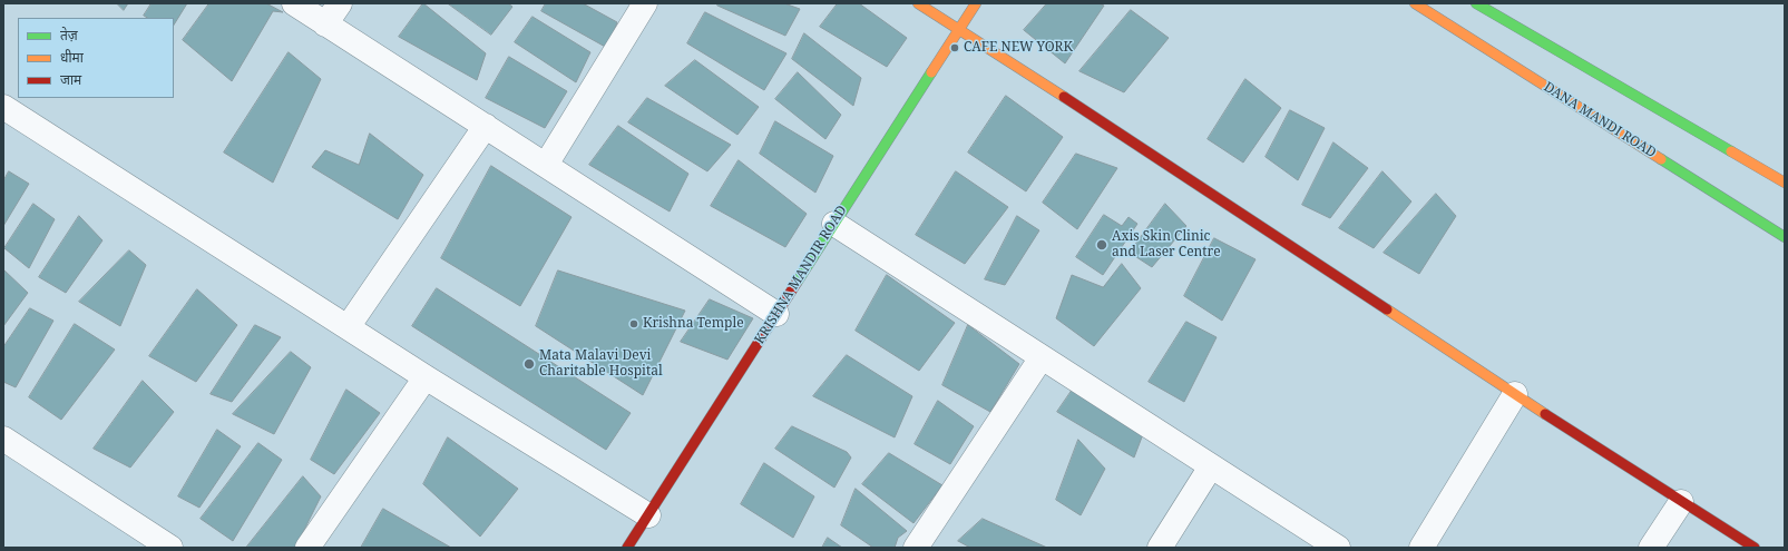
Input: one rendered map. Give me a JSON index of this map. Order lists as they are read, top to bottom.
{
  "streets": {
    "street": ["DANA MANDI ROAD", "KRISHNA MANDIR ROAD"]
  },
  "places": [
    "CAFE NEW YORK",
    "Axis Skin Clinic and Laser Centre",
    "Krishna Temple",
    "Mata Malavi Devi Charitable Hospital"
  ],
  "legend": ["तेज़", "धीमा", "जाम"]
}
